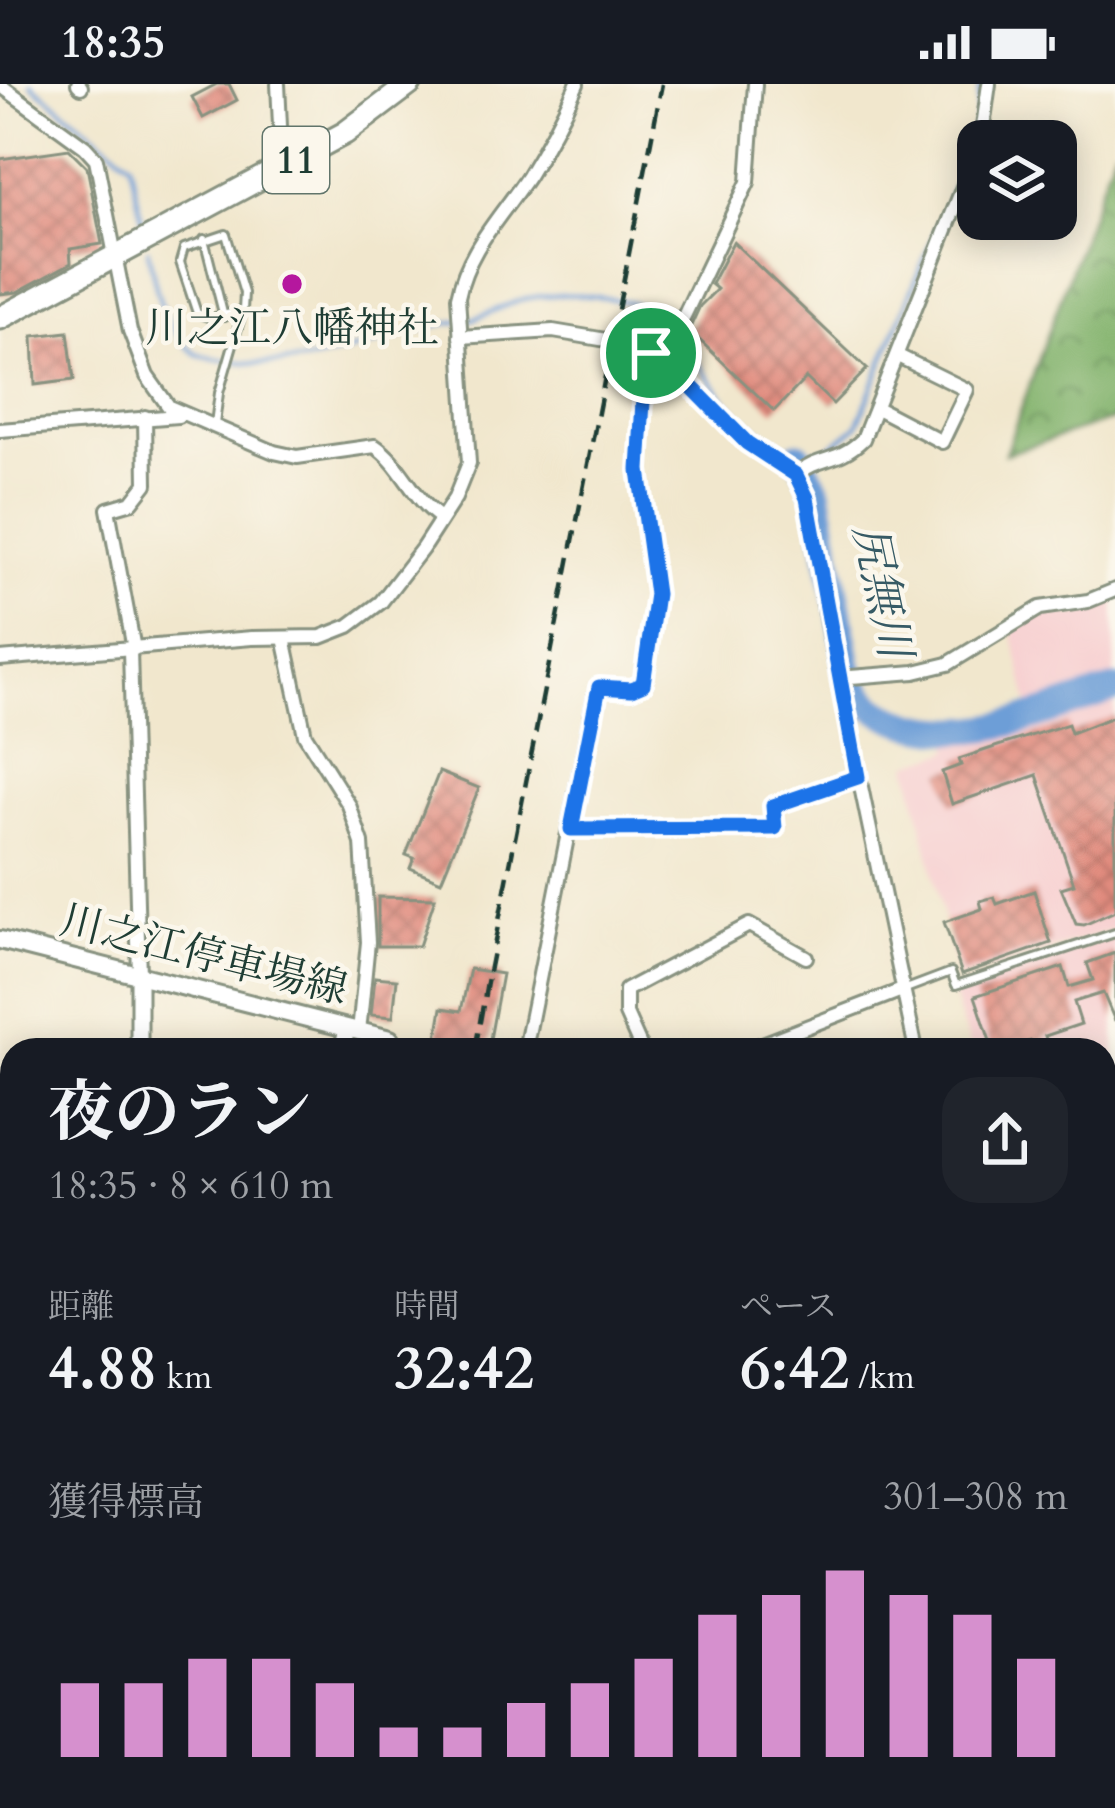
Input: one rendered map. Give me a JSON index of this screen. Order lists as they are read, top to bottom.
{
  "streets": {
    "highway": ["11"],
    "main road": ["川之江停車場線"]
  },
  "water": ["尻無川"],
  "places": ["川之江八幡神社"],
  "page": {
    "status": "18:35",
    "heading": ["夜のラン", "18:35 · 8 × 610 m"],
    "stats": [
      ["距離", "4.88 km"],
      ["時間", "32:42"],
      ["ペース", "6:42 /km"]
    ],
    "chart": ["獲得標高", "301–308 m"]
  }
}
